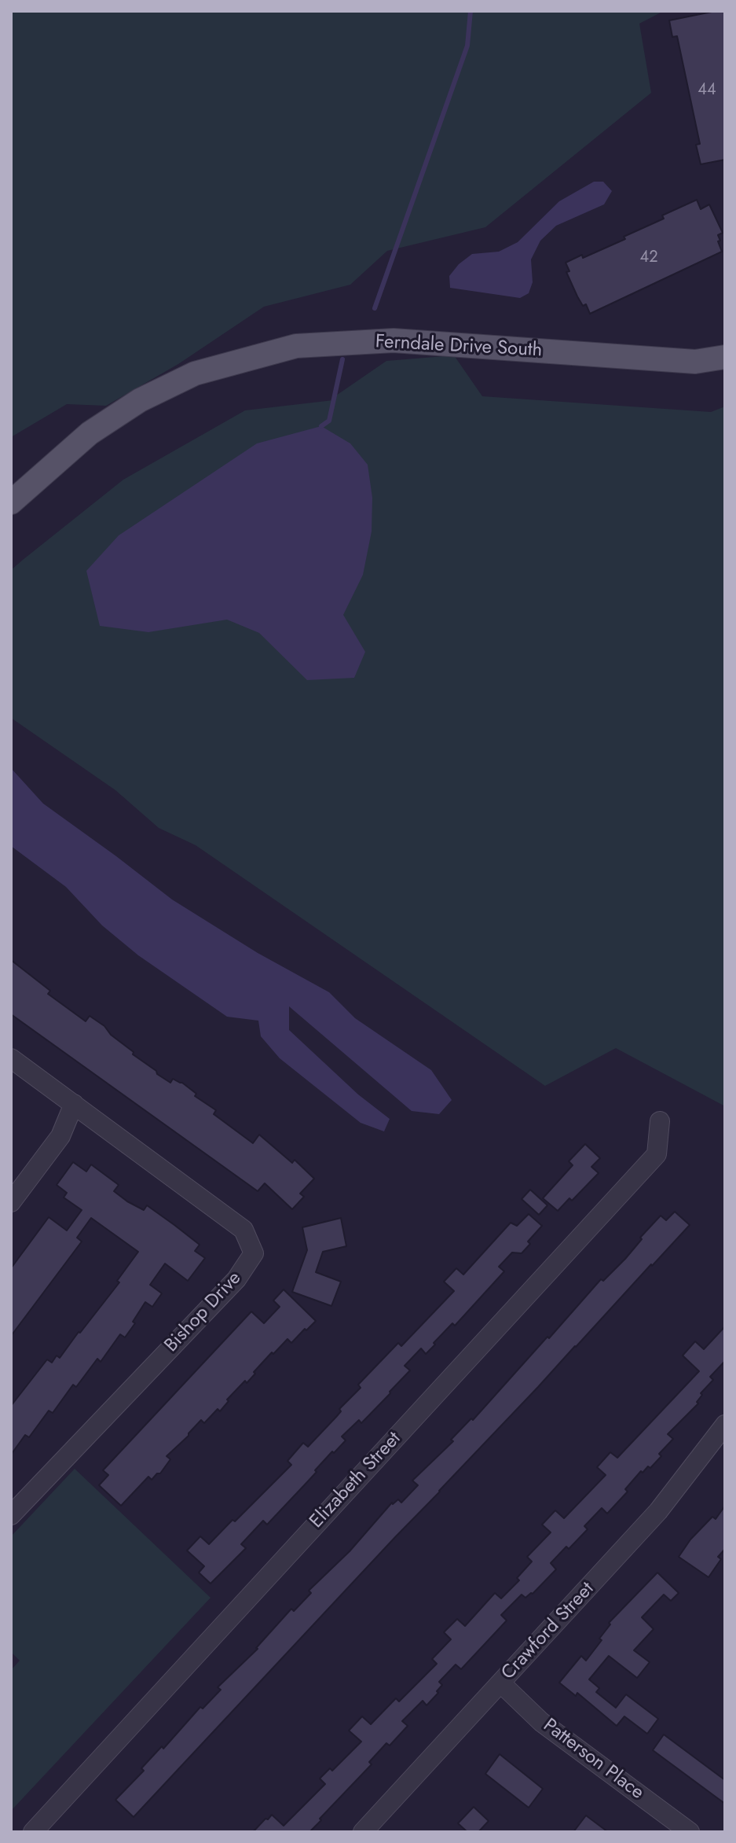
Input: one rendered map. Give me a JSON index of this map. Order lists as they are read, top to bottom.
{
  "streets": {
    "main road": ["Ferndale Drive South"],
    "street": [
      "Bishop Drive",
      "Elizabeth Street",
      "Crawford Street",
      "Patterson Place"
    ]
  },
  "crossings": [
    ["Crawford Street", "Patterson Place"]
  ],
  "house_numbers": ["44", "42"]
}
